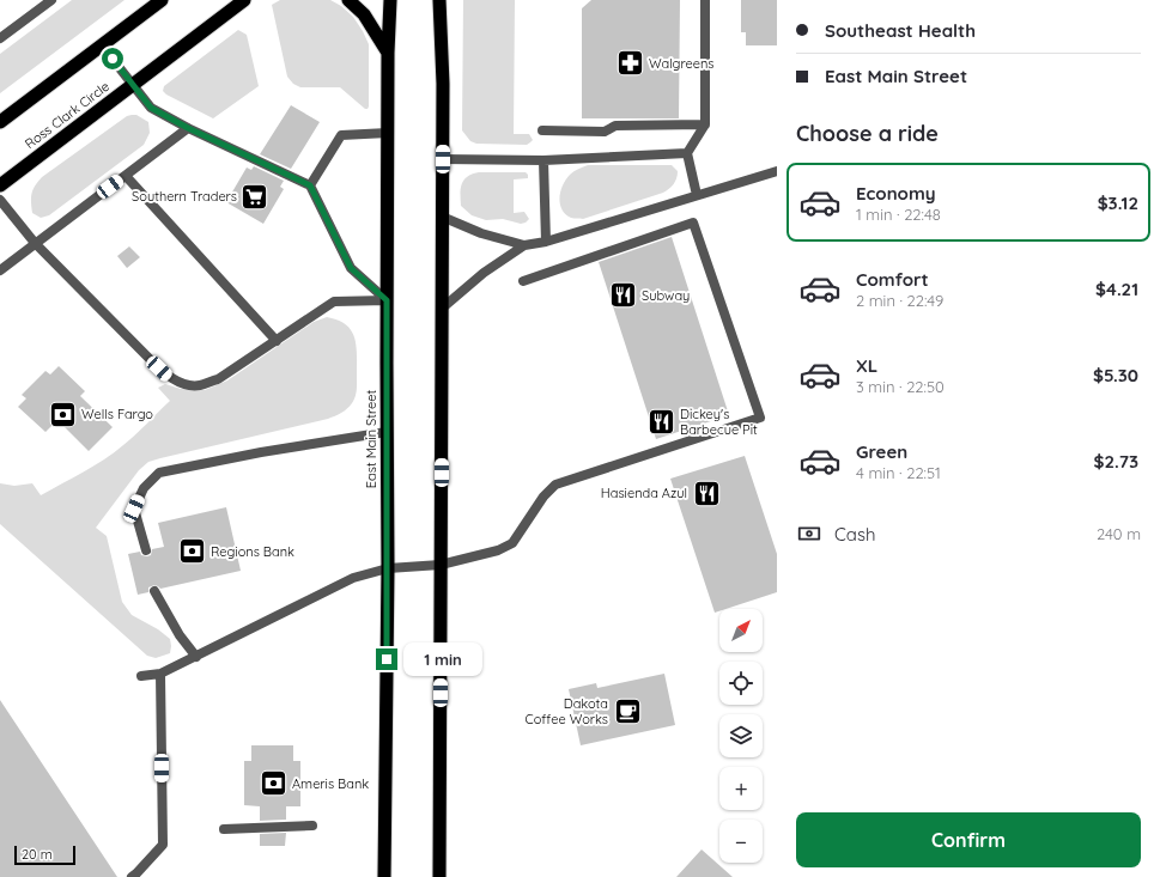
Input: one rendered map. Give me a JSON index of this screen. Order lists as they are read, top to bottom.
{
  "streets": {
    "highway": ["Ross Clark Circle", "East Main Street"]
  },
  "places": {
    "pharmacy": ["Walgreens"],
    "supermarket": ["Southern Traders"],
    "restaurant": ["Subway", "Dickey's Barbecue Pit", "Hasienda Azul"],
    "bank": ["Wells Fargo", "Regions Bank", "Ameris Bank"],
    "cafe": ["Dakota Coffee Works"]
  },
  "scale_bar": "20 m",
  "north": "top right",
  "page": {
    "banner": ["Southeast Health", "East Main Street"],
    "heading": "Choose a ride",
    "list": [
      {
        "name": "Economy",
        "note": "1 min · 22:48",
        "value": "$3.12"
      },
      {
        "name": "Comfort",
        "note": "2 min · 22:49",
        "value": "$4.21"
      },
      {
        "name": "XL",
        "note": "3 min · 22:50",
        "value": "$5.30"
      },
      {
        "name": "Green",
        "note": "4 min · 22:51",
        "value": "$2.73"
      }
    ],
    "pay": ["Cash", "240 m"],
    "map_buttons": ["+", "−"],
    "bubble": "1 min",
    "buttons": "Confirm",
    "scale": "20 m"
  }
}
